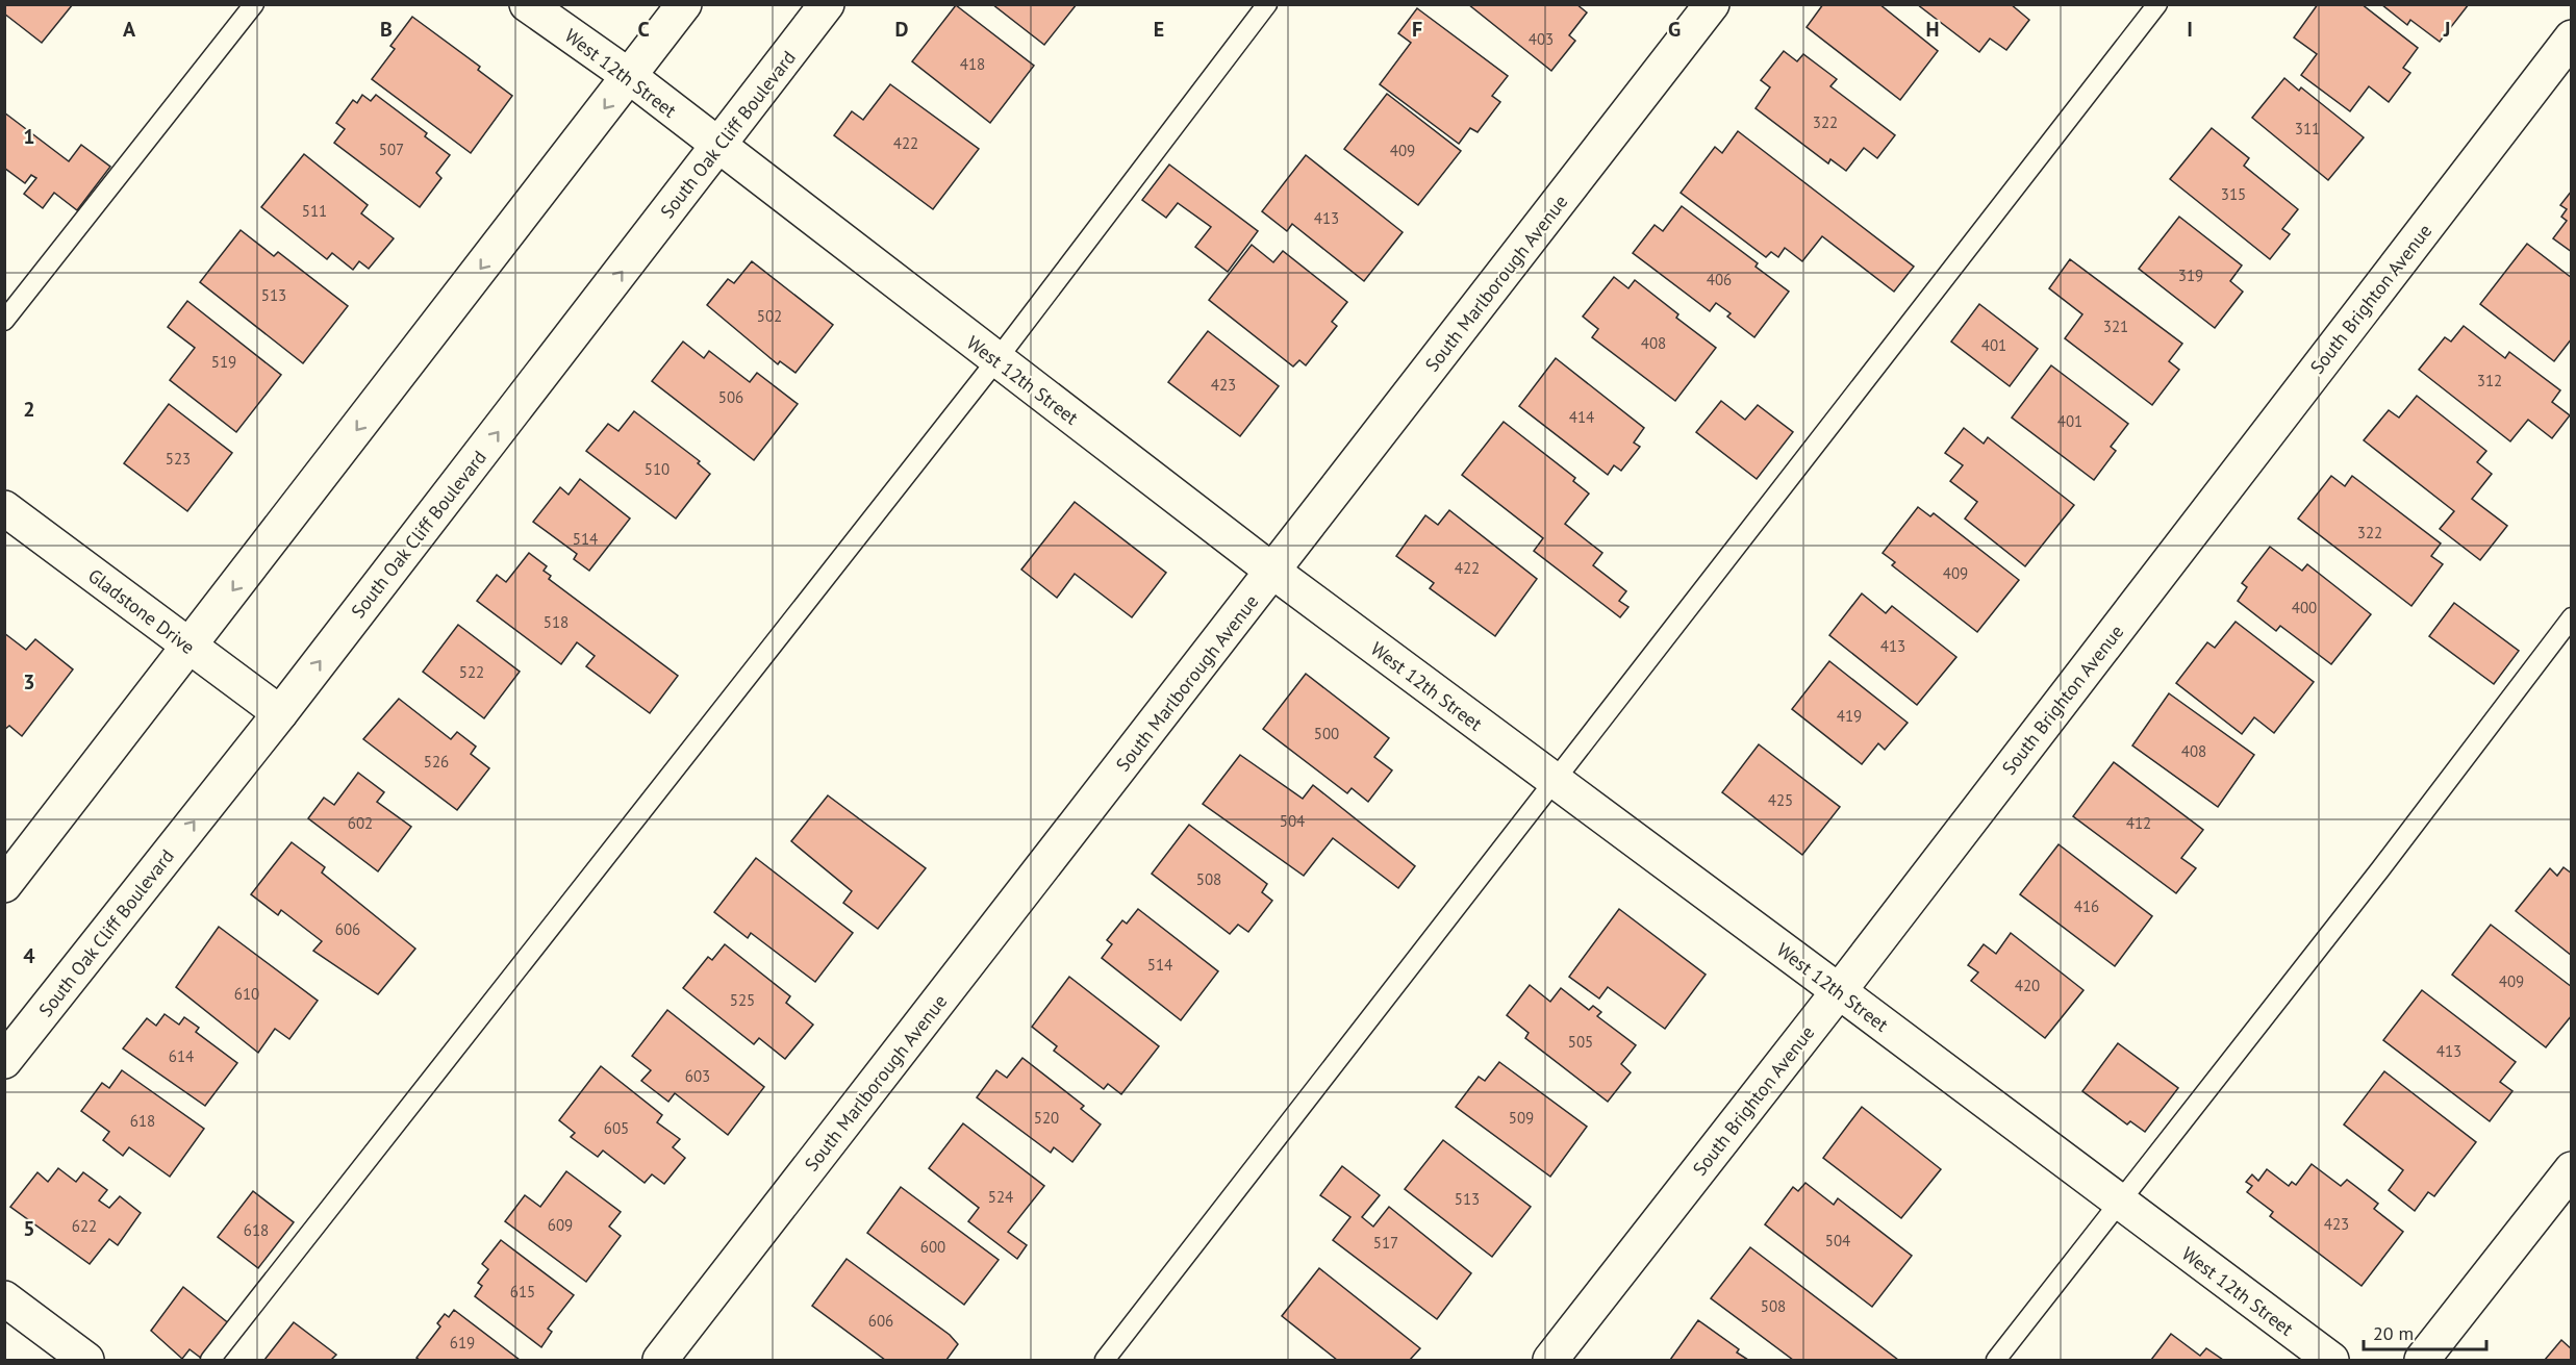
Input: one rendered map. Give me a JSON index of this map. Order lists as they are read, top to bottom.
{
  "streets": {
    "street": [
      "West 12th Street",
      "South Oak Cliff Boulevard",
      "South Marlborough Avenue",
      "South Brighton Avenue",
      "Gladstone Drive"
    ]
  },
  "crossings": [
    ["West 12th Street", "South Oak Cliff Boulevard"],
    ["West 12th Street", "South Marlborough Avenue"],
    ["West 12th Street", "South Brighton Avenue"],
    ["South Oak Cliff Boulevard", "Gladstone Drive"]
  ],
  "house_numbers": [
    "403",
    "418",
    "322",
    "311",
    "422",
    "507",
    "409",
    "315",
    "511",
    "413",
    "319",
    "406",
    "513",
    "502",
    "321",
    "408",
    "401",
    "519",
    "312",
    "423",
    "506",
    "414",
    "401",
    "523",
    "510",
    "322",
    "514",
    "422",
    "409",
    "400",
    "518",
    "413",
    "522",
    "419",
    "500",
    "408",
    "526",
    "425",
    "504",
    "602",
    "412",
    "508",
    "416",
    "606",
    "514",
    "409",
    "420",
    "610",
    "525",
    "505",
    "413",
    "614",
    "603",
    "520",
    "509",
    "618",
    "605",
    "524",
    "513",
    "423",
    "609",
    "622",
    "618",
    "504",
    "517",
    "600",
    "615",
    "508",
    "606",
    "619"
  ],
  "scale_bar": "20 m",
  "grid": {
    "columns": [
      "A",
      "B",
      "C",
      "D",
      "E",
      "F",
      "G",
      "H",
      "I",
      "J"
    ],
    "rows": [
      "1",
      "2",
      "3",
      "4",
      "5"
    ]
  }
}
